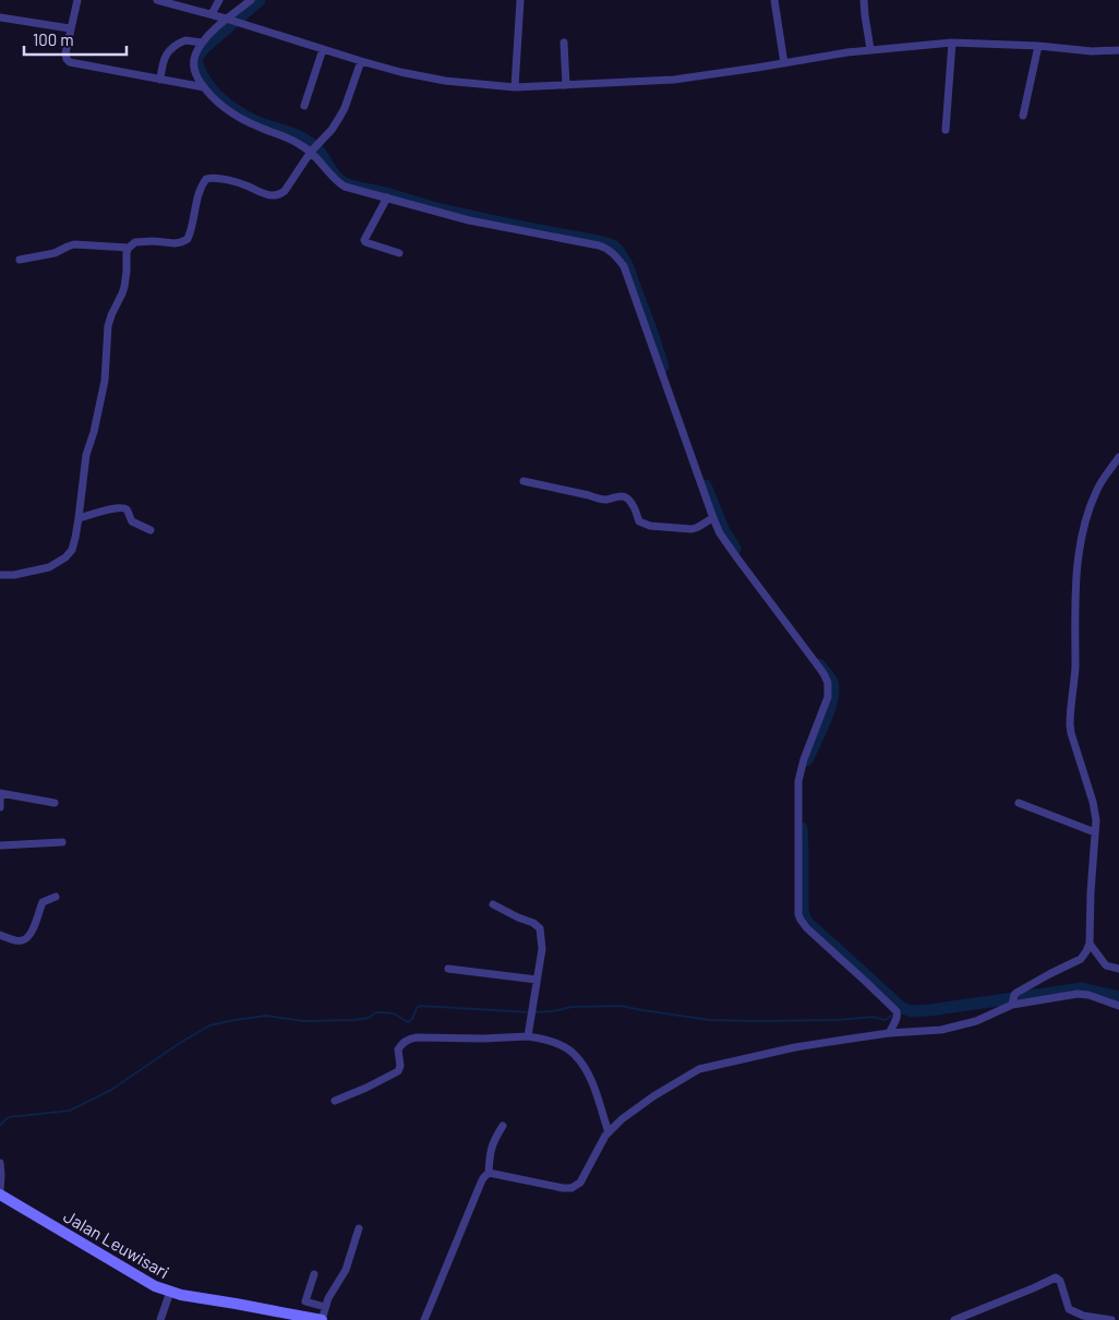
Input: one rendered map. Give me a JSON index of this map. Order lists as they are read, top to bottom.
{
  "streets": {
    "main road": ["Jalan Leuwisari"]
  },
  "scale_bar": "100 m"
}
